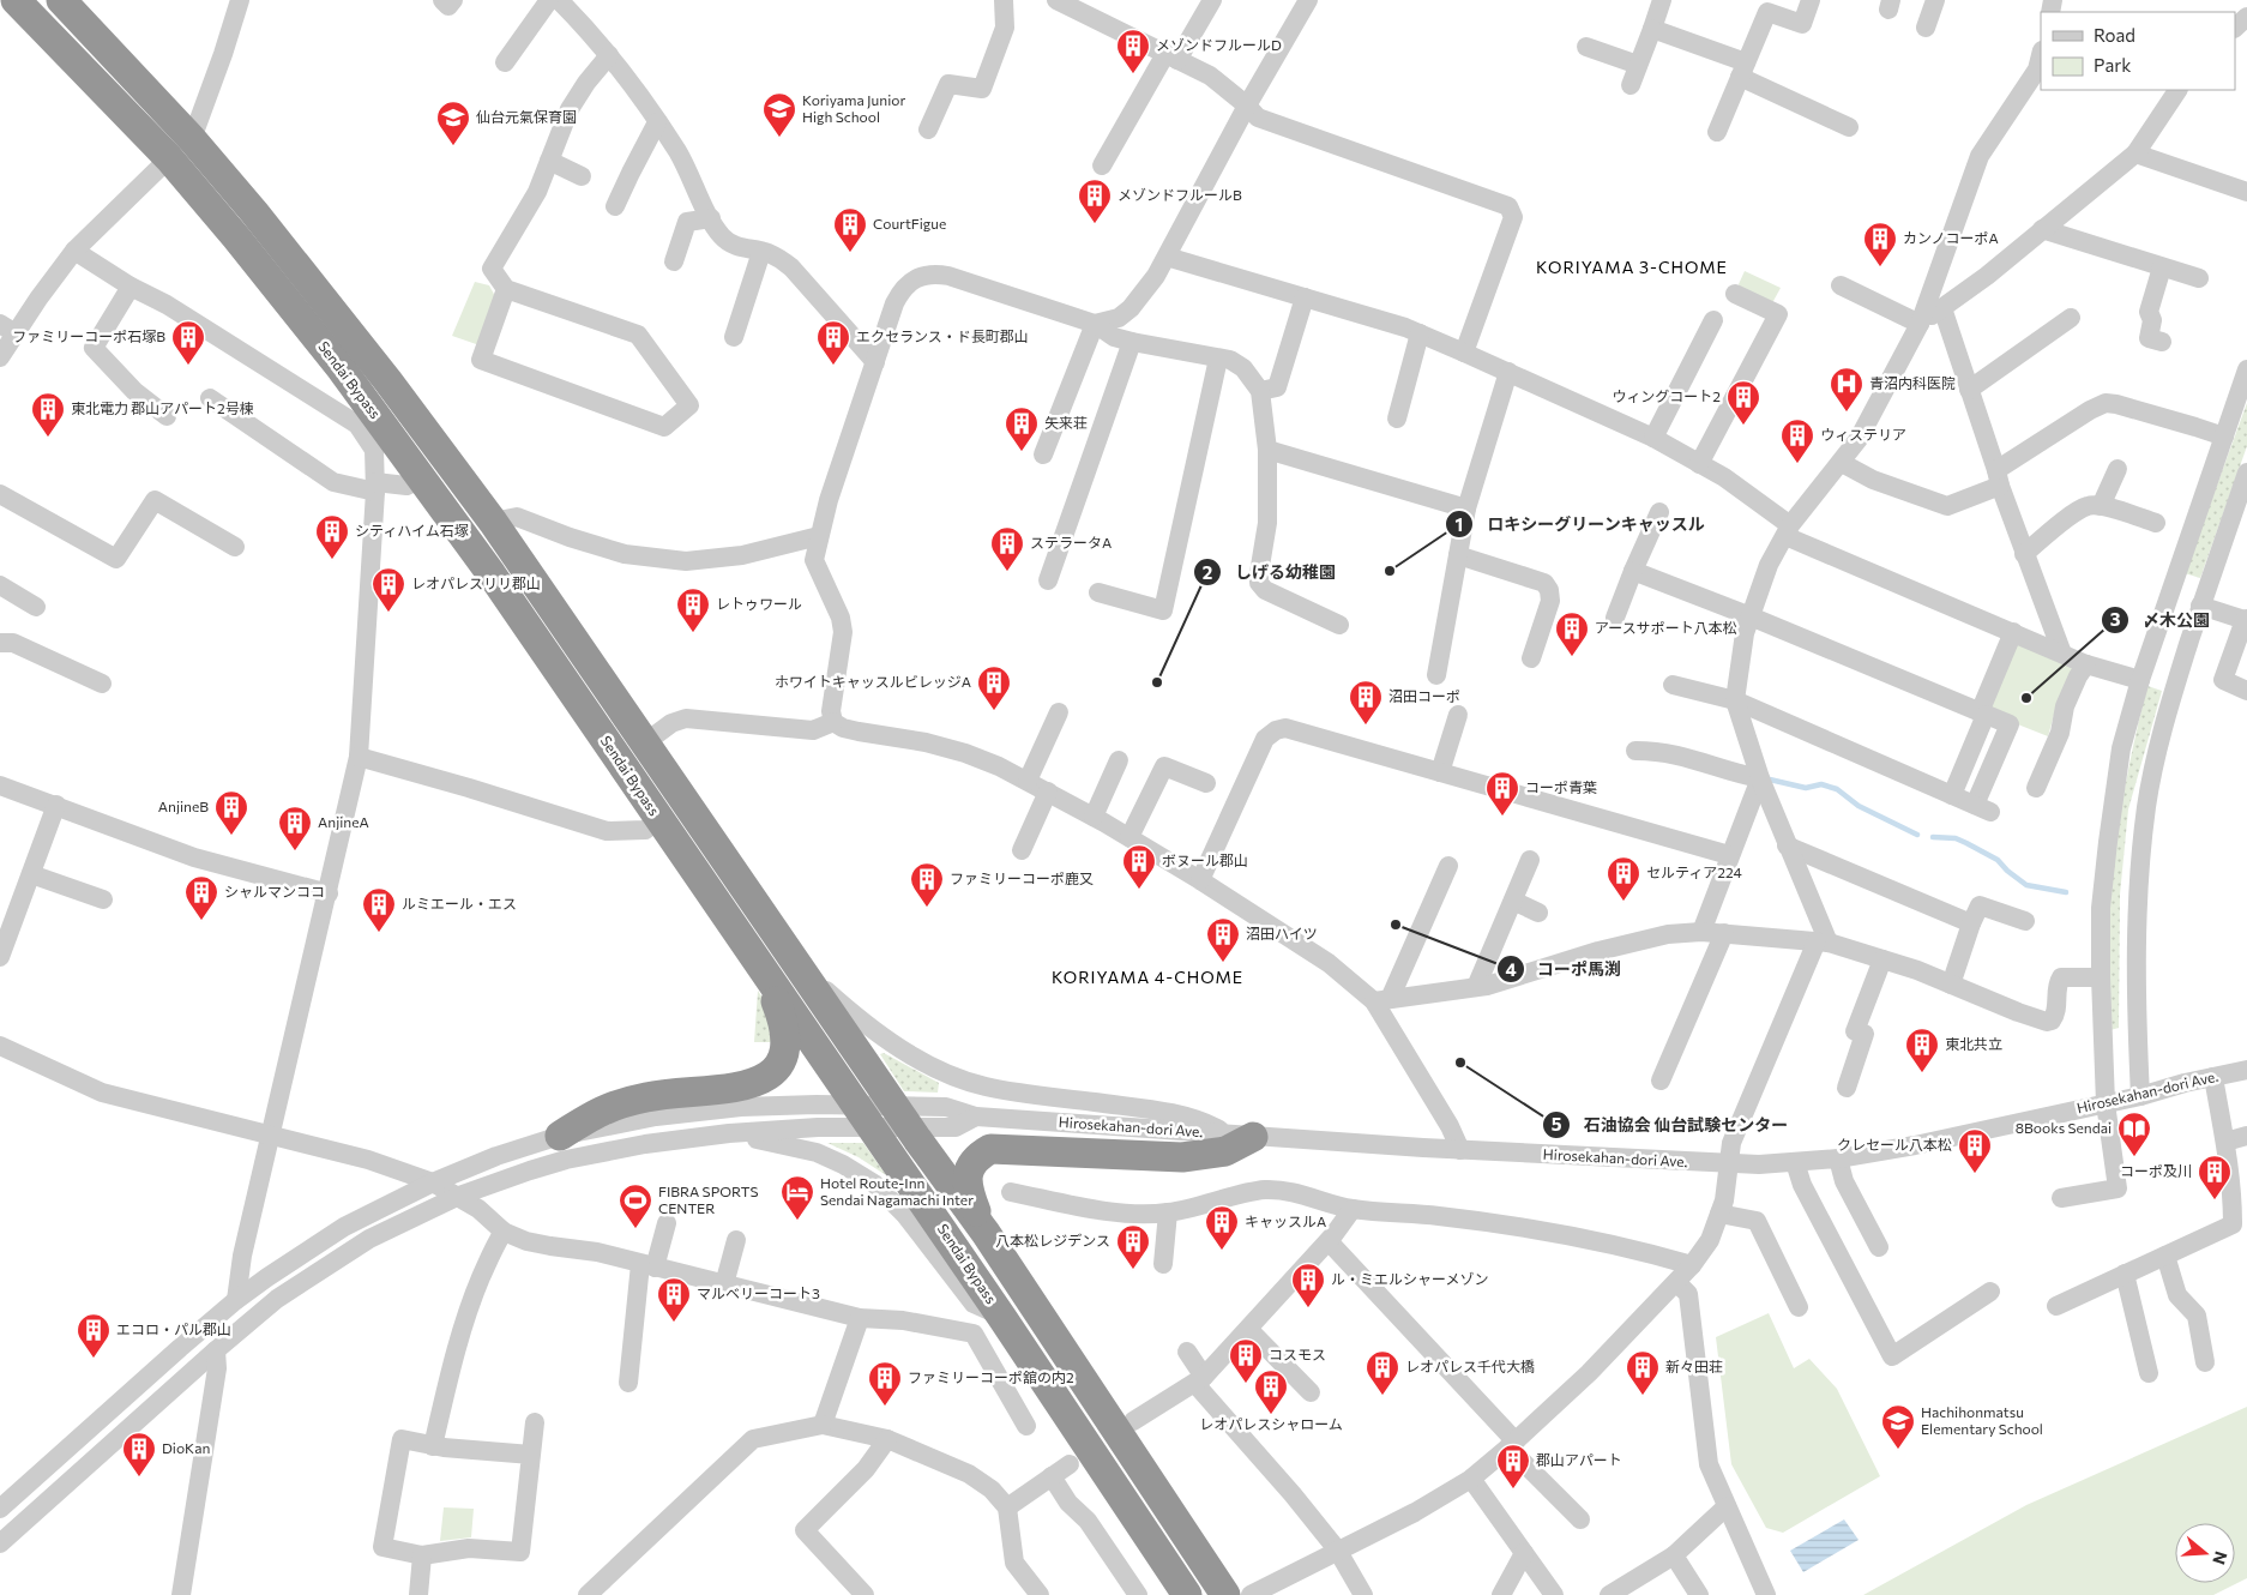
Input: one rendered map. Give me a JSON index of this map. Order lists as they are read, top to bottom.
{
  "streets": {
    "highway": ["Sendai Bypass"],
    "street": ["Hirosekahan-dori Ave."]
  },
  "crossings": [
    ["Sendai Bypass", "Hirosekahan-dori Ave."]
  ],
  "districts": ["KORIYAMA 3-CHOME", "KORIYAMA 4-CHOME"],
  "places": {
    "building": [
      "メゾンドフルールD",
      "メゾンドフルールB",
      "CourtFigue",
      "カンノコーポA",
      "ファミリーコーポ石塚B",
      "エクセランス・ド長町郡山",
      "ウィングコート2",
      "東北電力 郡山アパート2号棟",
      "矢来荘",
      "ウィステリア",
      "シティハイム石塚",
      "ステラータA",
      "レオパレスリリ郡山",
      "レトゥワール",
      "アースサポート八本松",
      "ホワイトキャッスルビレッジA",
      "沼田コーポ",
      "コーポ青葉",
      "AnjineB",
      "AnjineA",
      "ボヌール郡山",
      "セルティア224",
      "ファミリーコーポ鹿又",
      "シャルマンココ",
      "ルミエール・エス",
      "沼田ハイツ",
      "東北共立",
      "クレセール八本松",
      "コーポ及川",
      "キャッスルA",
      "八本松レジデンス",
      "ル・ミエルシャーメゾン",
      "マルベリーコート3",
      "エコロ・パル郡山",
      "コスモス",
      "レオパレス千代大橋",
      "新々田荘",
      "ファミリーコーポ舘の内2",
      "レオパレスシャローム",
      "DioKan",
      "郡山アパート"
    ],
    "school or university": ["Koriyama Junior High School", "仙台元氣保育園", "Hachihonmatsu Elementary School"],
    "hospital": ["青沼内科医院"],
    "other": [
      "ロキシーグリーンキャッスル",
      "しげる幼稚園",
      "〆木公園",
      "コーポ馬渕",
      "石油協会 仙台試験センター"
    ],
    "library": ["8Books Sendai"],
    "hotel": ["Hotel Route-Inn Sendai Nagamachi Inter"],
    "sports": ["FIBRA SPORTS CENTER"]
  },
  "legend": ["Road", "Park"],
  "north": "right"
}
